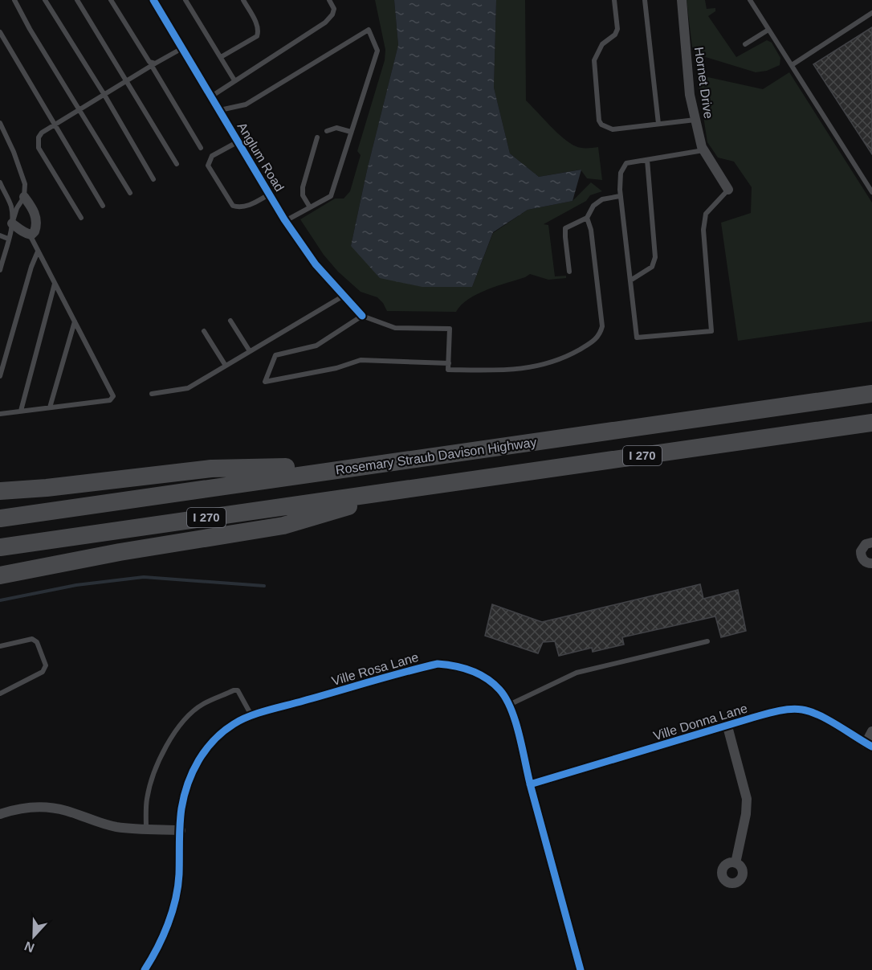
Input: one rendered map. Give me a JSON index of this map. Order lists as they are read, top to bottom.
{
  "streets": {
    "highway": ["Rosemary Straub Davison Highway", "I 270"],
    "street": [
      "Hornet Drive",
      "Anglum Road",
      "Ville Rosa Lane",
      "Ville Donna Lane"
    ]
  },
  "crossings": [
    ["Ville Rosa Lane", "Ville Donna Lane"]
  ],
  "north": "bottom"
}
